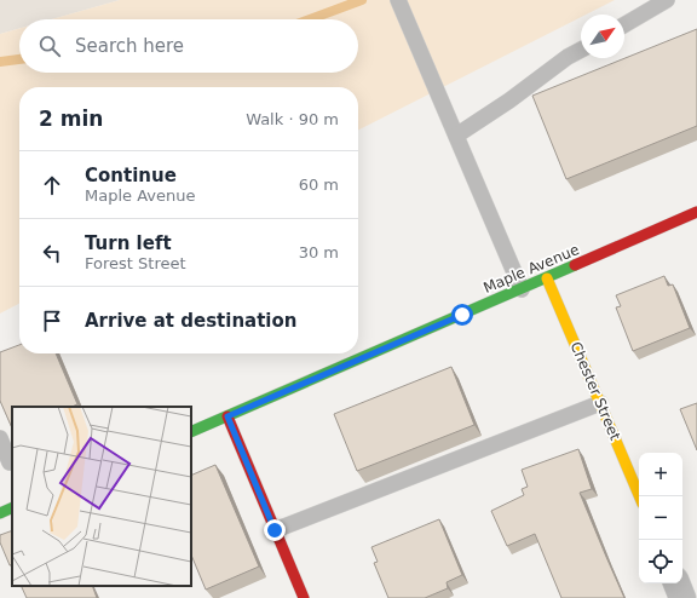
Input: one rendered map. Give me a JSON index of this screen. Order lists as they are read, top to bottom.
{
  "streets": {
    "main road": ["Maple Avenue", "Chester Street"]
  },
  "crossings": [
    ["Maple Avenue", "Chester Street"]
  ],
  "north": "top right",
  "page": {
    "search": "Search here",
    "heading": ["2 min", "Walk · 90 m"],
    "list": [
      ["Continue", "Maple Avenue", "60 m"],
      ["Turn left", "Forest Street", "30 m"],
      "Arrive at destination"
    ],
    "map_buttons": ["+", "−"]
  }
}
